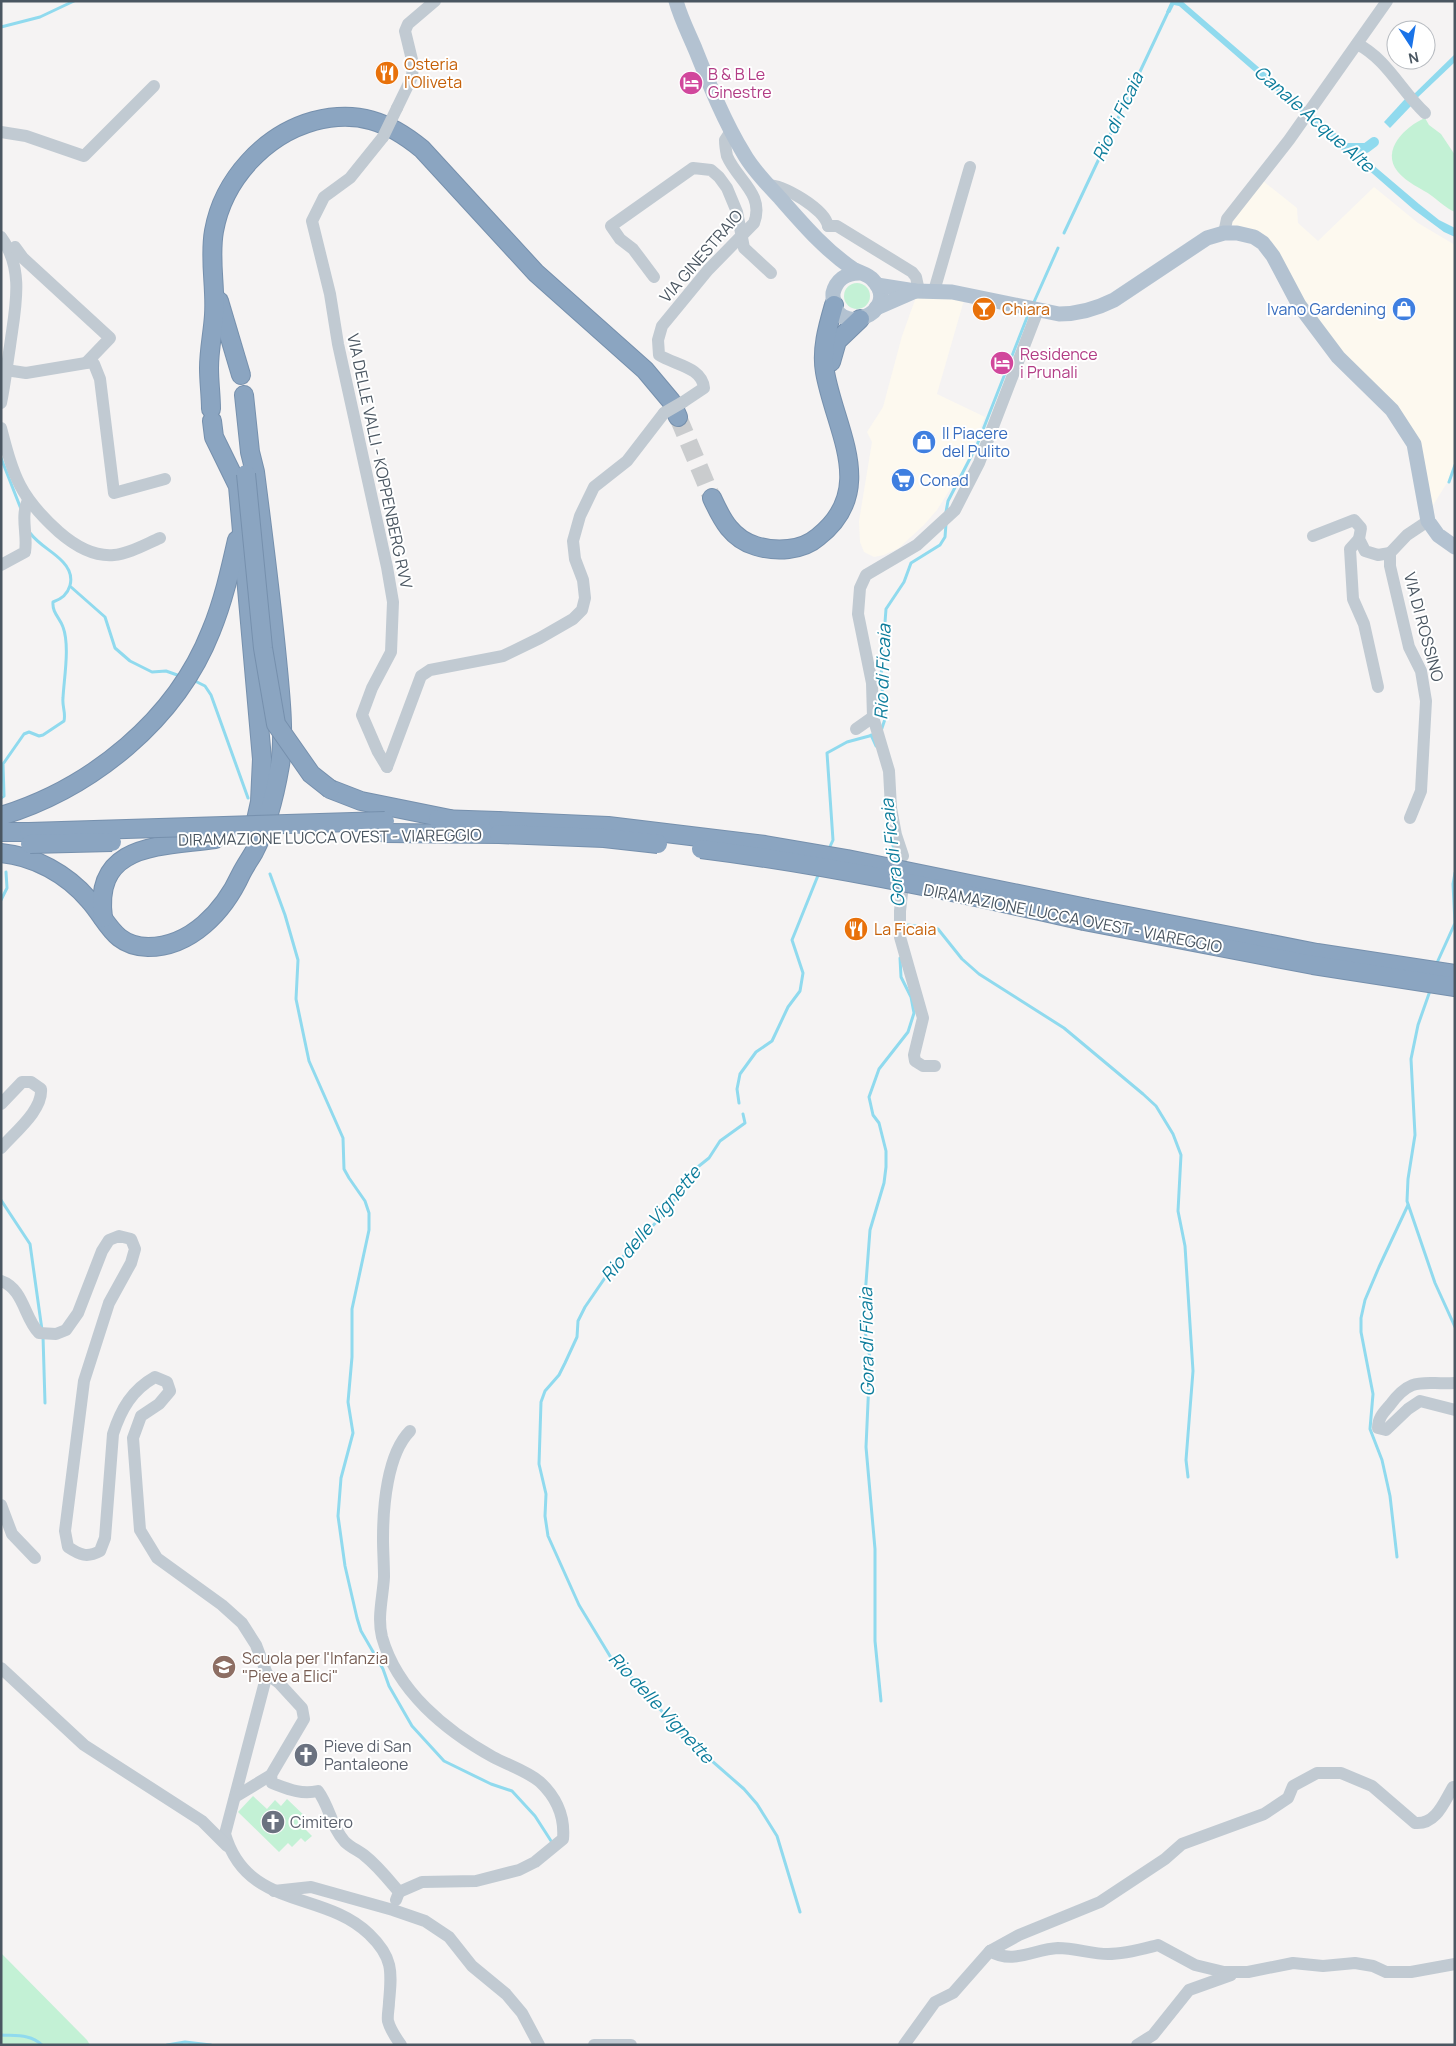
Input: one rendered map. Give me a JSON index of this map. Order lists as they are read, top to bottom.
{
  "streets": {
    "highway": ["DIRAMAZIONE LUCCA OVEST - VIAREGGIO"],
    "street": ["VIA GINESTRAIO", "VIA DELLE VALLI - KOPPENBERG RVV", "VIA DI ROSSINO"]
  },
  "crossings": [
    ["VIA GINESTRAIO", "VIA DELLE VALLI - KOPPENBERG RVV"]
  ],
  "water": [
    "Rio di Ficaia",
    "Canale Acque Alte",
    "Gora di Ficaia",
    "Rio delle Vignette"
  ],
  "places": {
    "restaurant": ["Osteria l'Oliveta", "La Ficaia"],
    "hotel": ["B & B Le Ginestre", "Residence i Prunali"],
    "bar": ["Chiara"],
    "shop": ["Ivano Gardening", "Il Piacere del Pulito"],
    "supermarket": ["Conad"],
    "school or university": ["Scuola per l'Infanzia \"Pieve a Elici\""],
    "church": ["Pieve di San Pantaleone", "Cimitero"]
  },
  "north": "bottom"
}
